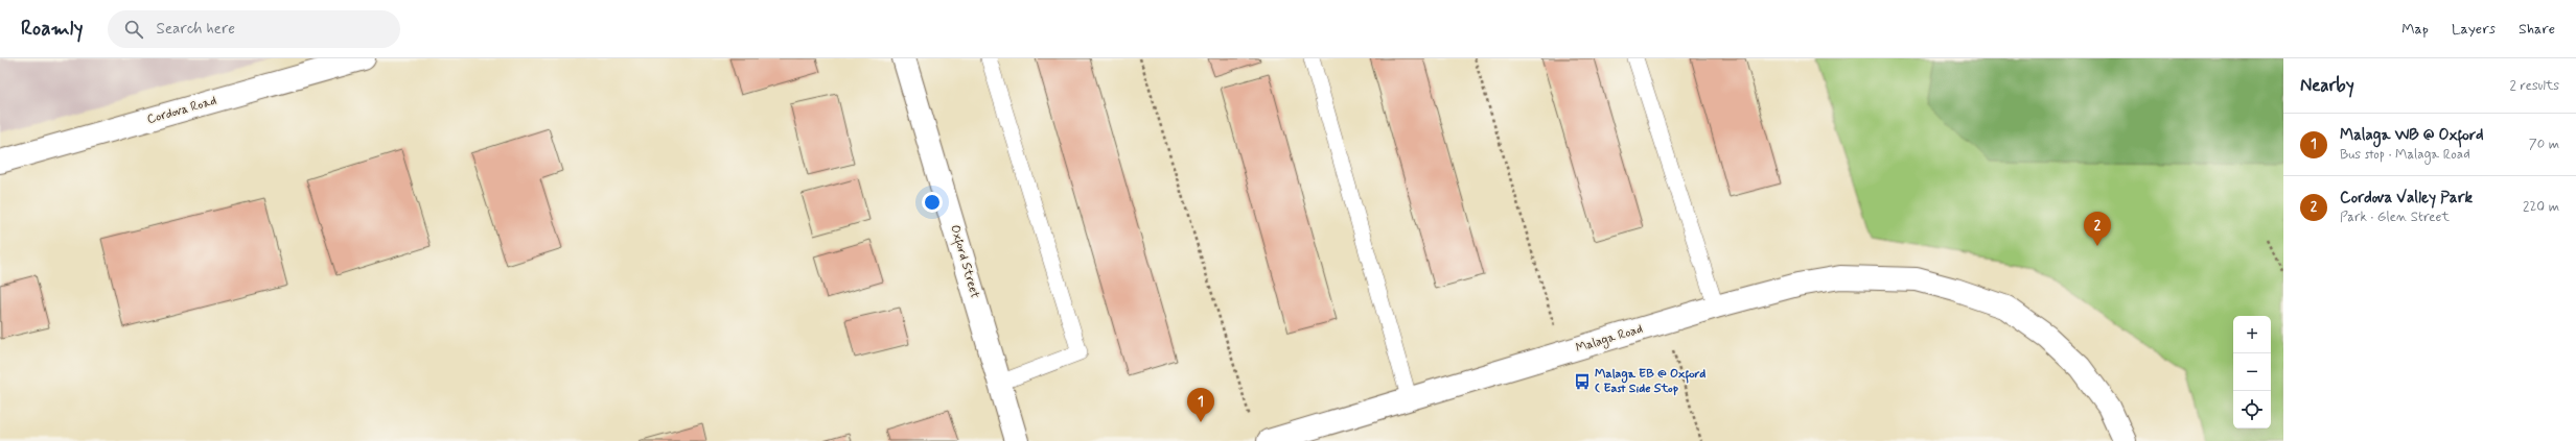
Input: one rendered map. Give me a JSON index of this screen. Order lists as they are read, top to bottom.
{
  "streets": {
    "street": ["Cordova Road", "Oxford Street", "Malaga Road"]
  },
  "places": {
    "bus stop": ["Malaga EB @ Oxford ( East Side Stop"]
  },
  "page": {
    "header": "Roamly",
    "search": "Search here",
    "nav": ["Map", "Layers", "Share"],
    "heading": ["Nearby", "2 results"],
    "list": [
      {
        "mark": "1",
        "name": "Malaga WB @ Oxford",
        "note": "Bus stop · Malaga Road",
        "value": "70 m"
      },
      {
        "mark": "2",
        "name": "Cordova Valley Park",
        "note": "Park · Glen Street",
        "value": "220 m"
      }
    ],
    "pins": ["2", "1"],
    "map_buttons": ["+", "−"]
  }
}
